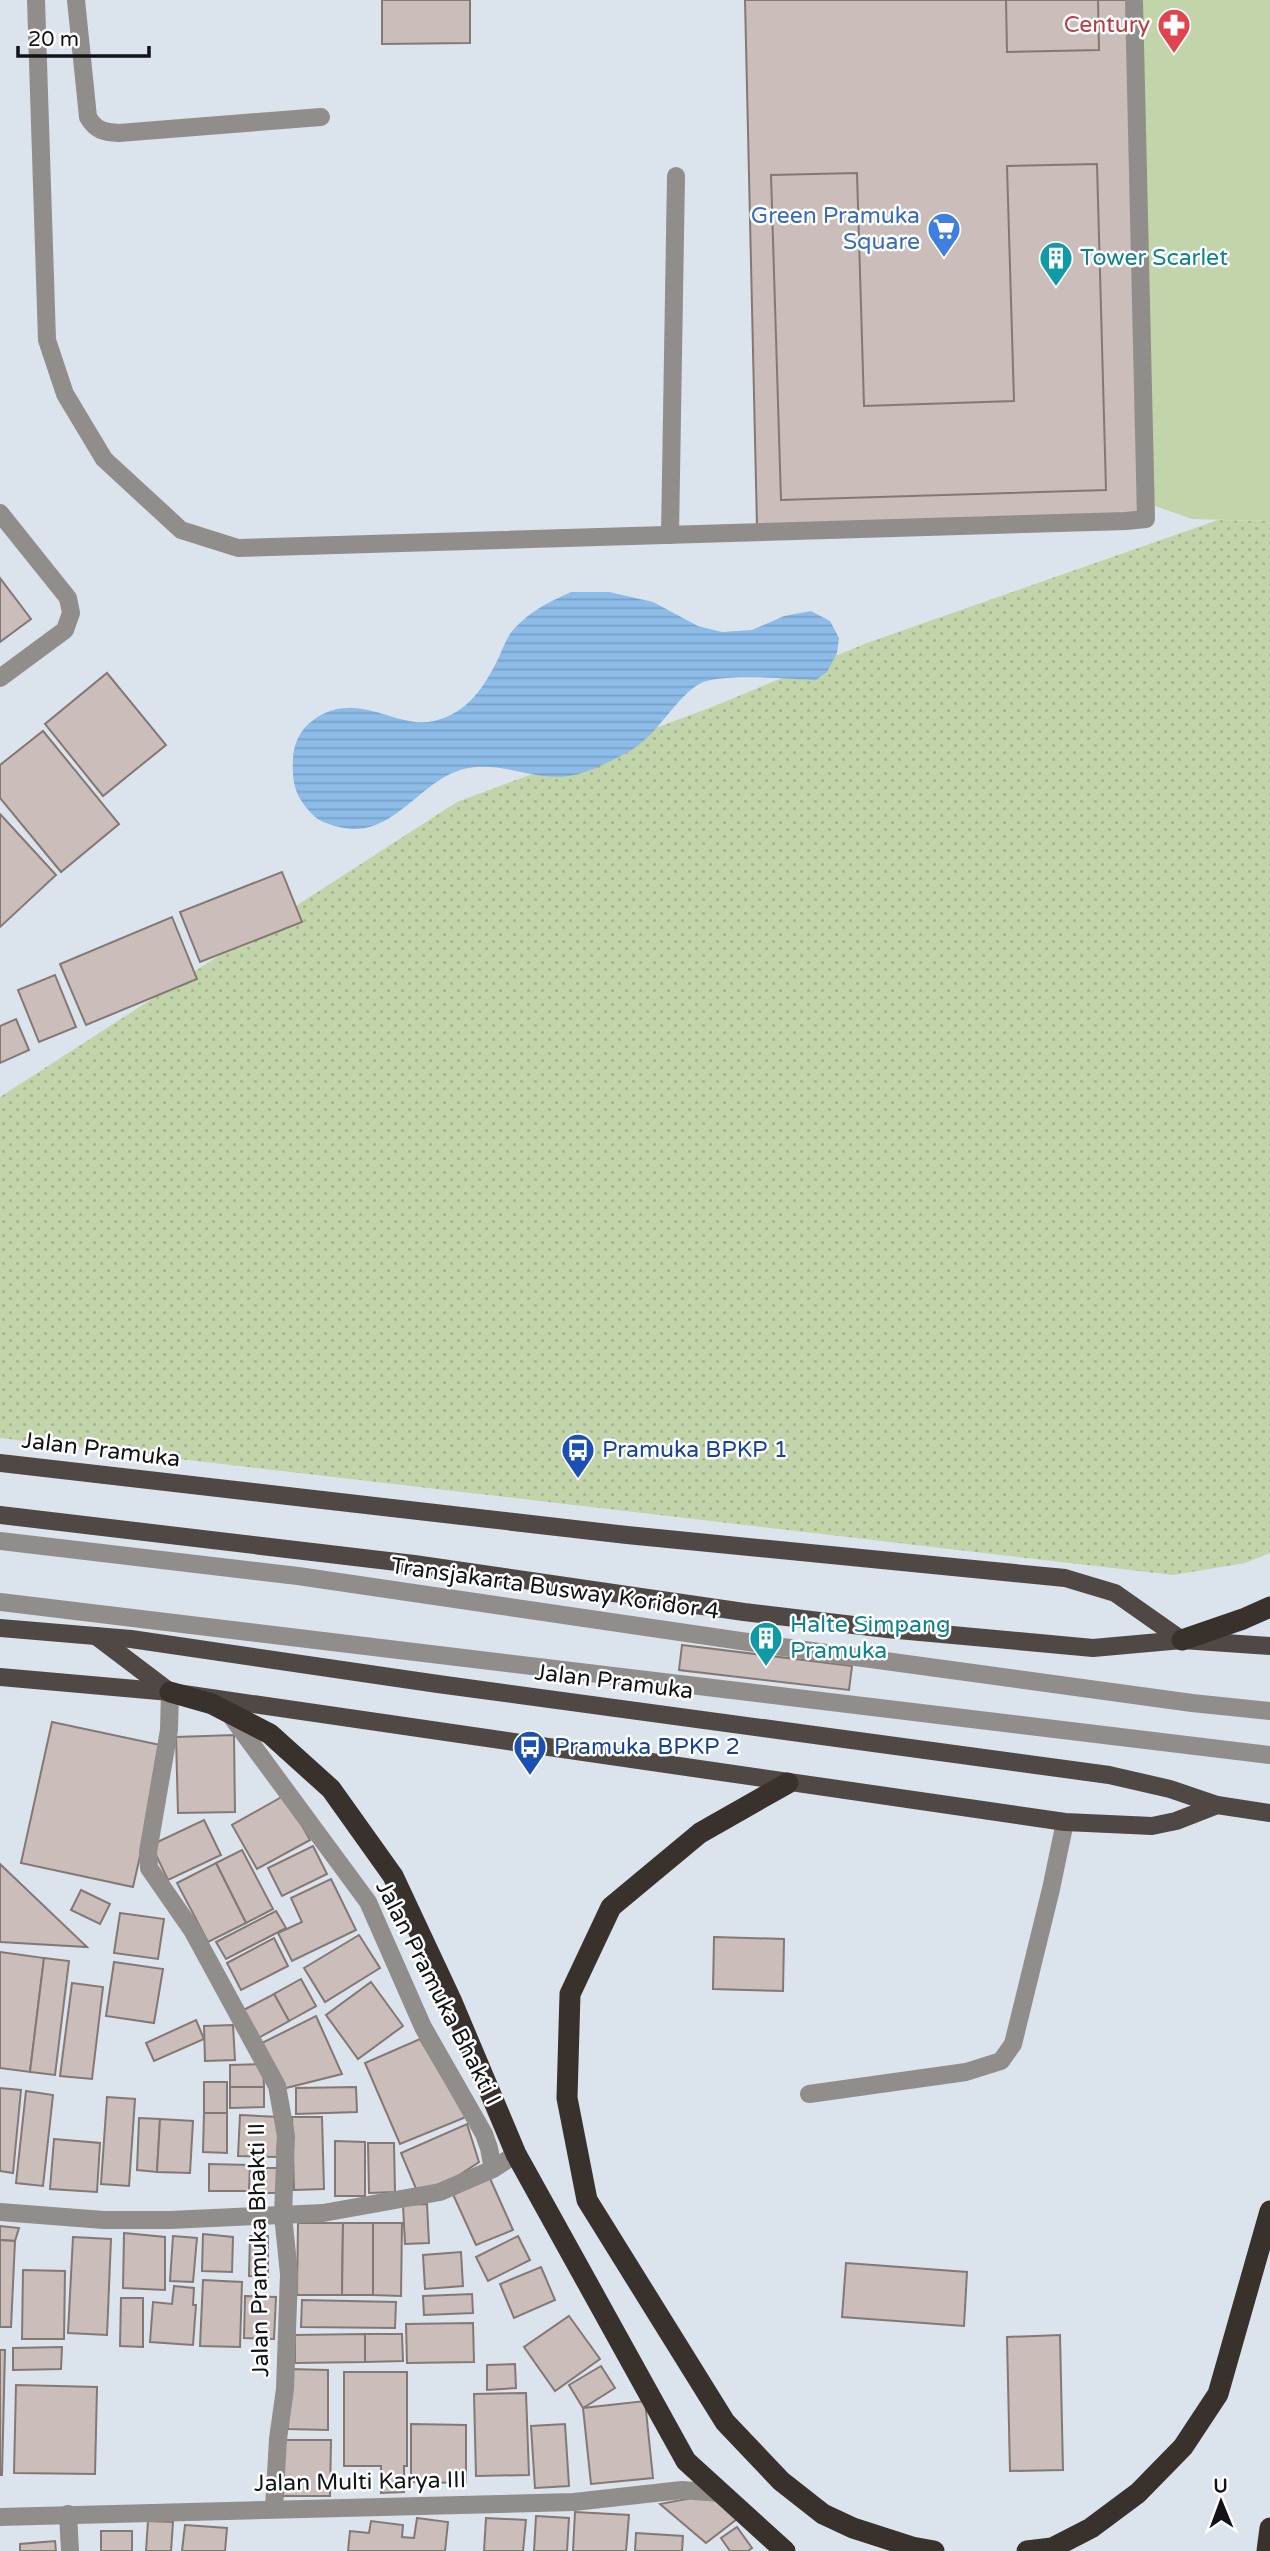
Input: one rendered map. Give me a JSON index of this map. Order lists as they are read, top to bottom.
{
  "streets": {
    "main road": ["Jalan Pramuka"],
    "street": [
      "Transjakarta Busway Koridor 4",
      "Jalan Pramuka Bhakti I",
      "Jalan Pramuka Bhakti II",
      "Jalan Multi Karya III"
    ]
  },
  "crossings": [
    ["Jalan Pramuka", "Jalan Pramuka Bhakti II"],
    ["Jalan Pramuka Bhakti II", "Jalan Multi Karya III"]
  ],
  "places": {
    "pharmacy": ["Century"],
    "supermarket": ["Green Pramuka Square"],
    "building": ["Tower Scarlet", "Halte Simpang Pramuka"],
    "bus stop": ["Pramuka BPKP 1", "Pramuka BPKP 2"]
  },
  "scale_bar": "20 m",
  "north": "top"
}
